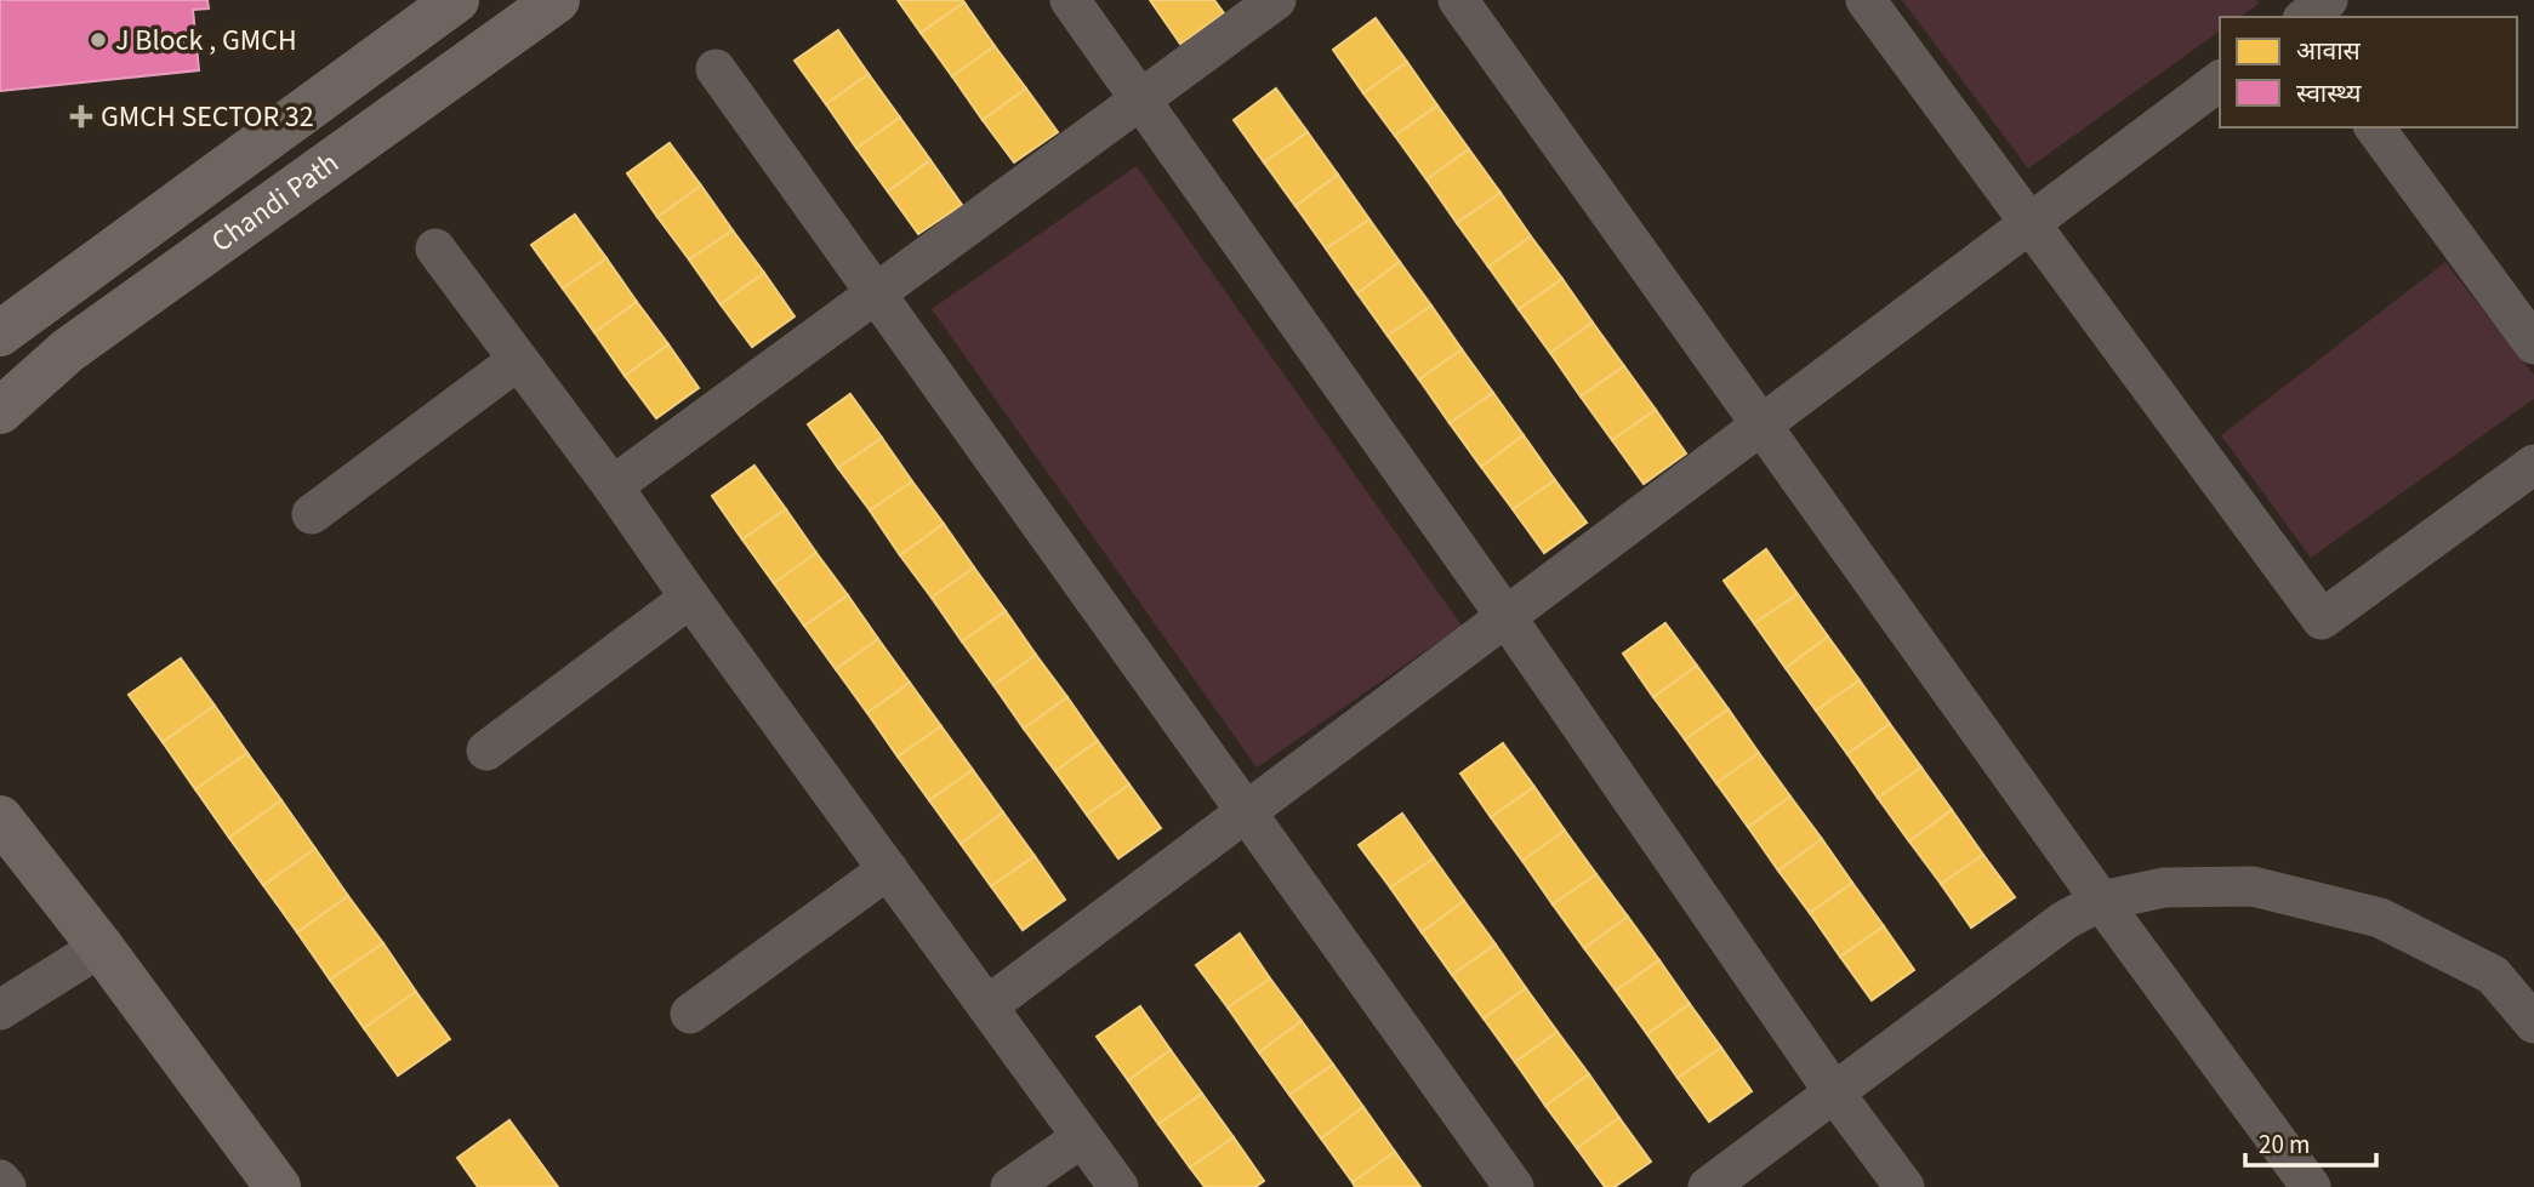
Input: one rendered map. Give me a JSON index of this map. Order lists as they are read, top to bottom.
{
  "streets": {
    "main road": ["Chandi Path"]
  },
  "places": {
    "other": ["J Block , GMCH"],
    "health": ["GMCH SECTOR 32"]
  },
  "legend": ["आवास", "स्वास्थ्य"],
  "scale_bar": "20 m"
}
